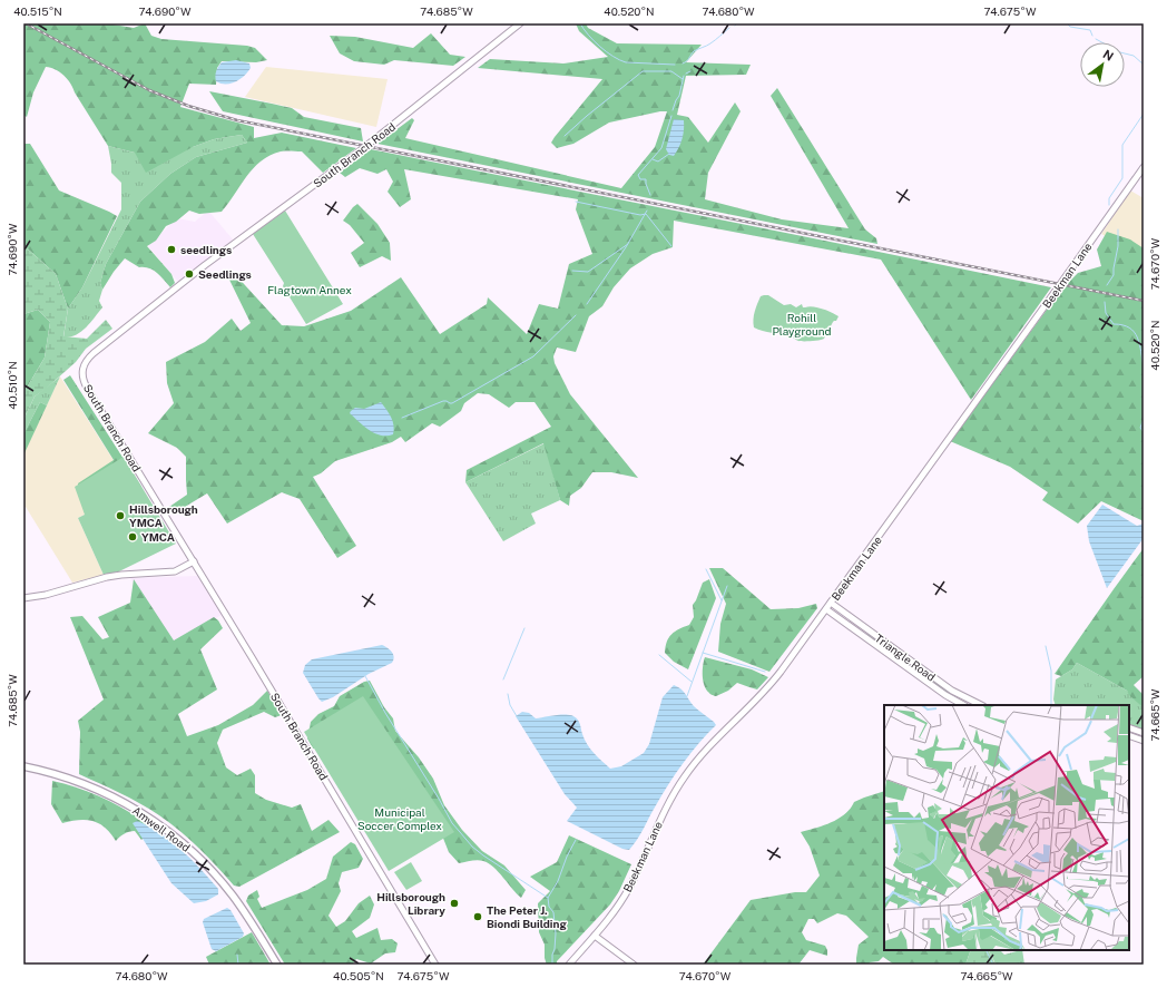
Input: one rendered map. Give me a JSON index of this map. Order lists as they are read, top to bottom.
{
  "streets": {
    "main road": ["Amwell Road"],
    "street": ["South Branch Road", "Beekman Lane", "Triangle Road"]
  },
  "crossings": [
    ["Beekman Lane", "Triangle Road"]
  ],
  "parks": ["Flagtown Annex", "Rohill Playground", "Municipal Soccer Complex"],
  "places": [
    "seedlings",
    "Seedlings",
    "Hillsborough YMCA",
    "YMCA",
    "Hillsborough Library",
    "The Peter J. Biondi Building"
  ],
  "north": "top right",
  "coordinates": [
    "40.515°N",
    "74.690°W",
    "74.685°W",
    "40.520°N",
    "74.680°W",
    "74.675°W",
    "74.670°W",
    "40.510°N",
    "74.665°W",
    "40.505°N"
  ]
}
